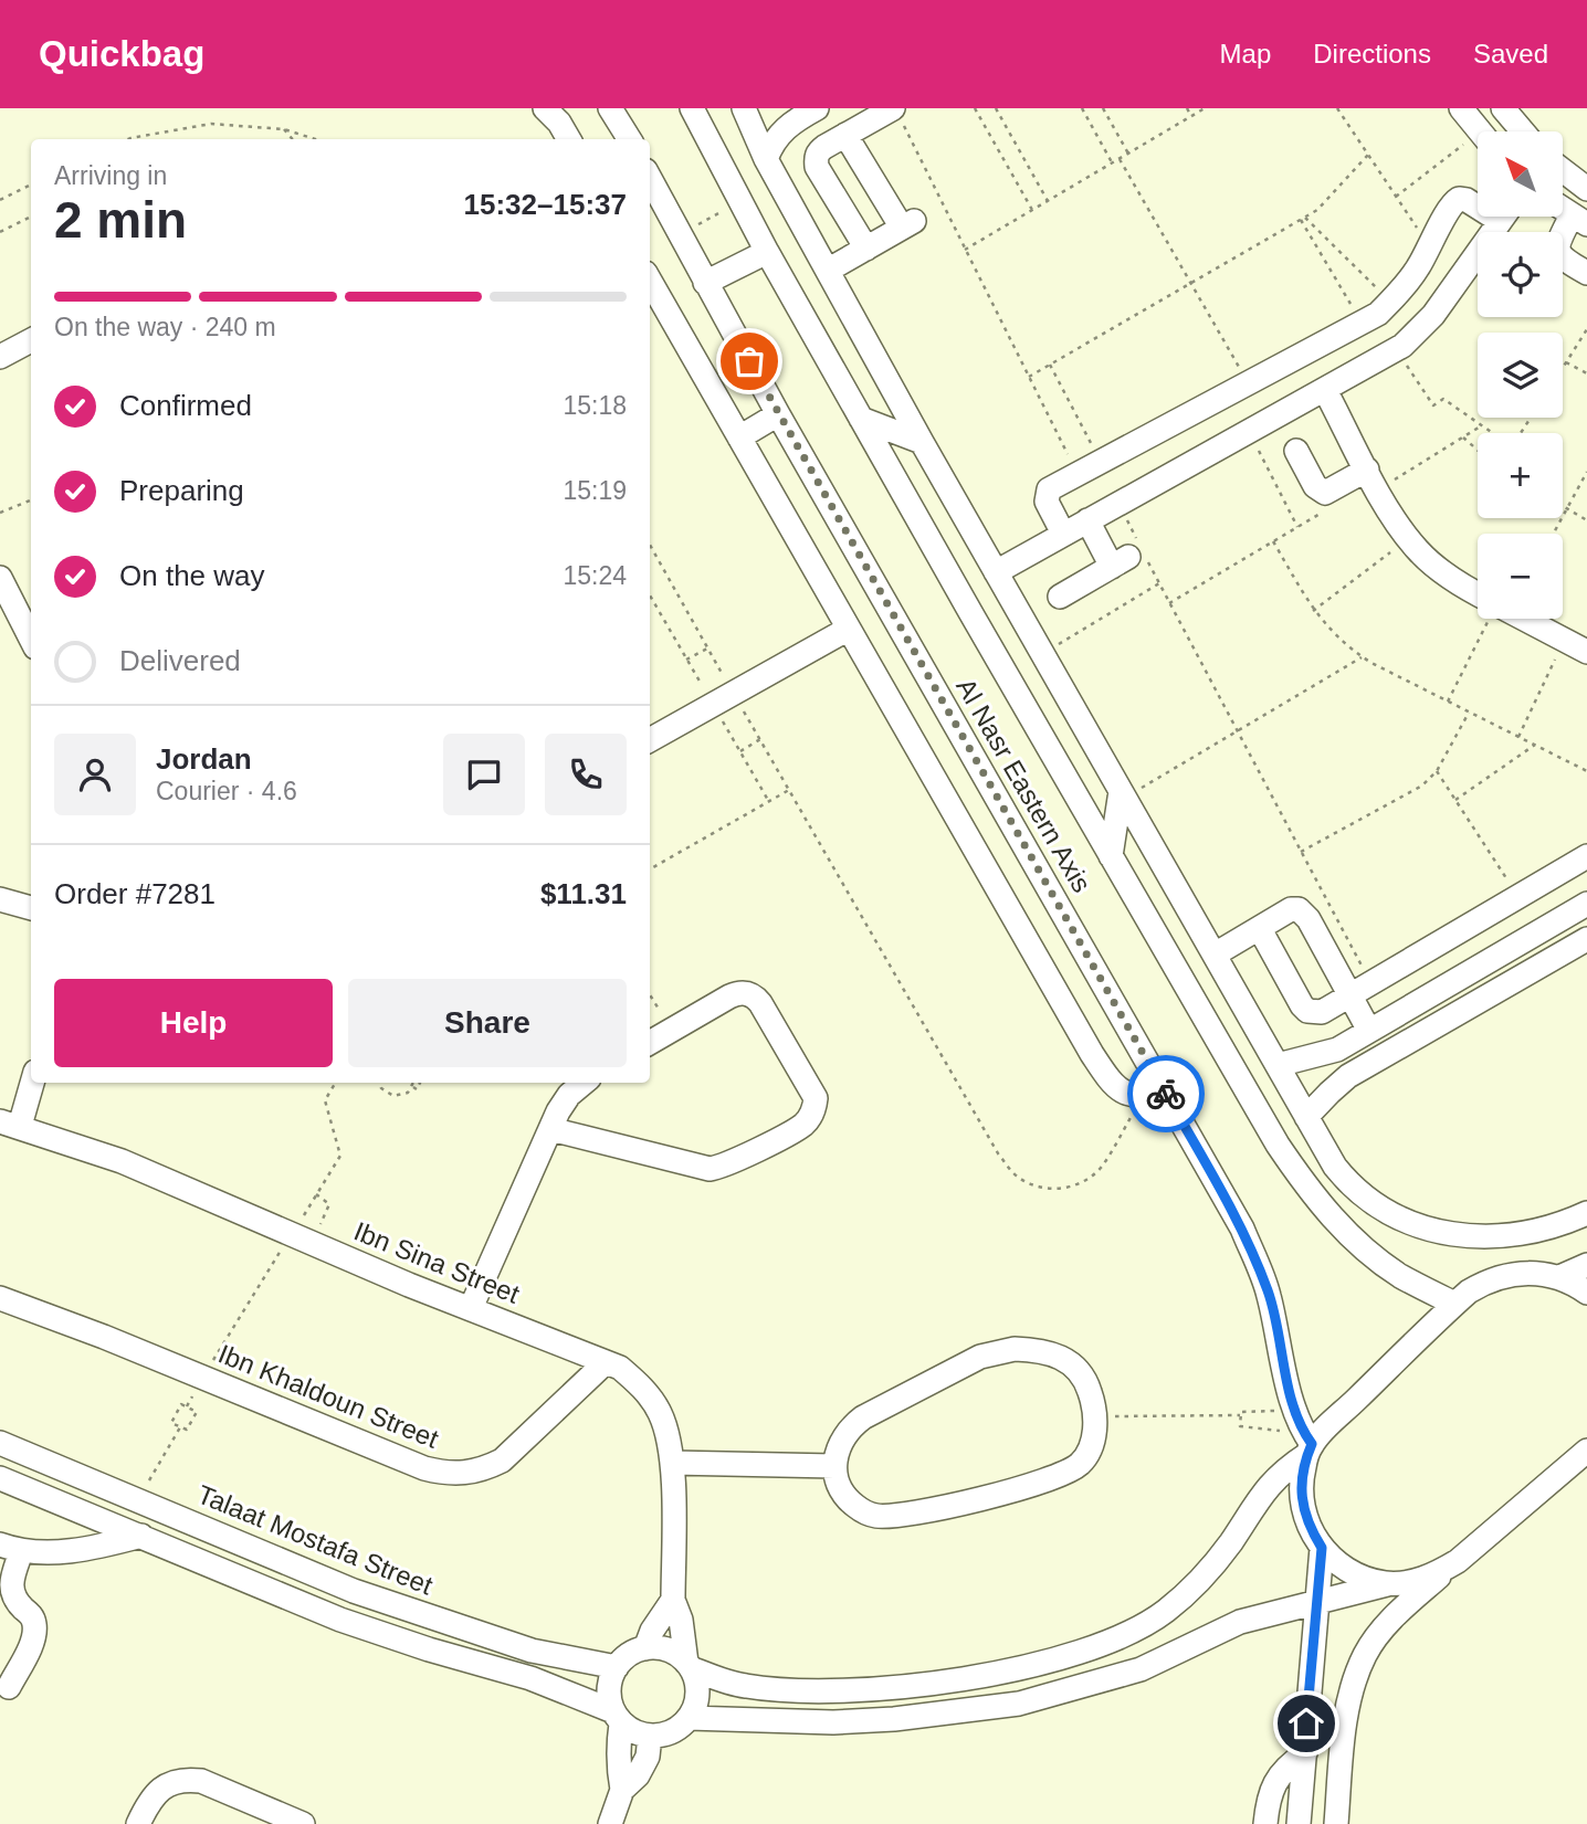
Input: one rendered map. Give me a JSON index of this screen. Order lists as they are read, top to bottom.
{
  "streets": {
    "street": [
      "Al Nasr Eastern Axis",
      "Ibn Sina Street",
      "Ibn Khaldoun Street",
      "Talaat Mostafa Street"
    ]
  },
  "crossings": [
    ["Ibn Sina Street", "Ibn Khaldoun Street"],
    ["Ibn Sina Street", "Talaat Mostafa Street"]
  ],
  "north": "top left",
  "page": {
    "header": "Quickbag",
    "nav": ["Map", "Directions", "Saved"],
    "map_buttons": ["+", "−"],
    "heading": ["2 min", "Arriving in", "15:32–15:37"],
    "panel": [
      "Jordan",
      "Courier · 4.6",
      "Order #7281",
      "$11.31"
    ],
    "bar": "On the way · 240 m",
    "list": [
      ["Confirmed", "15:18"],
      ["Preparing", "15:19"],
      ["On the way", "15:24"],
      "Delivered"
    ],
    "buttons": ["Help", "Share"]
  }
}
